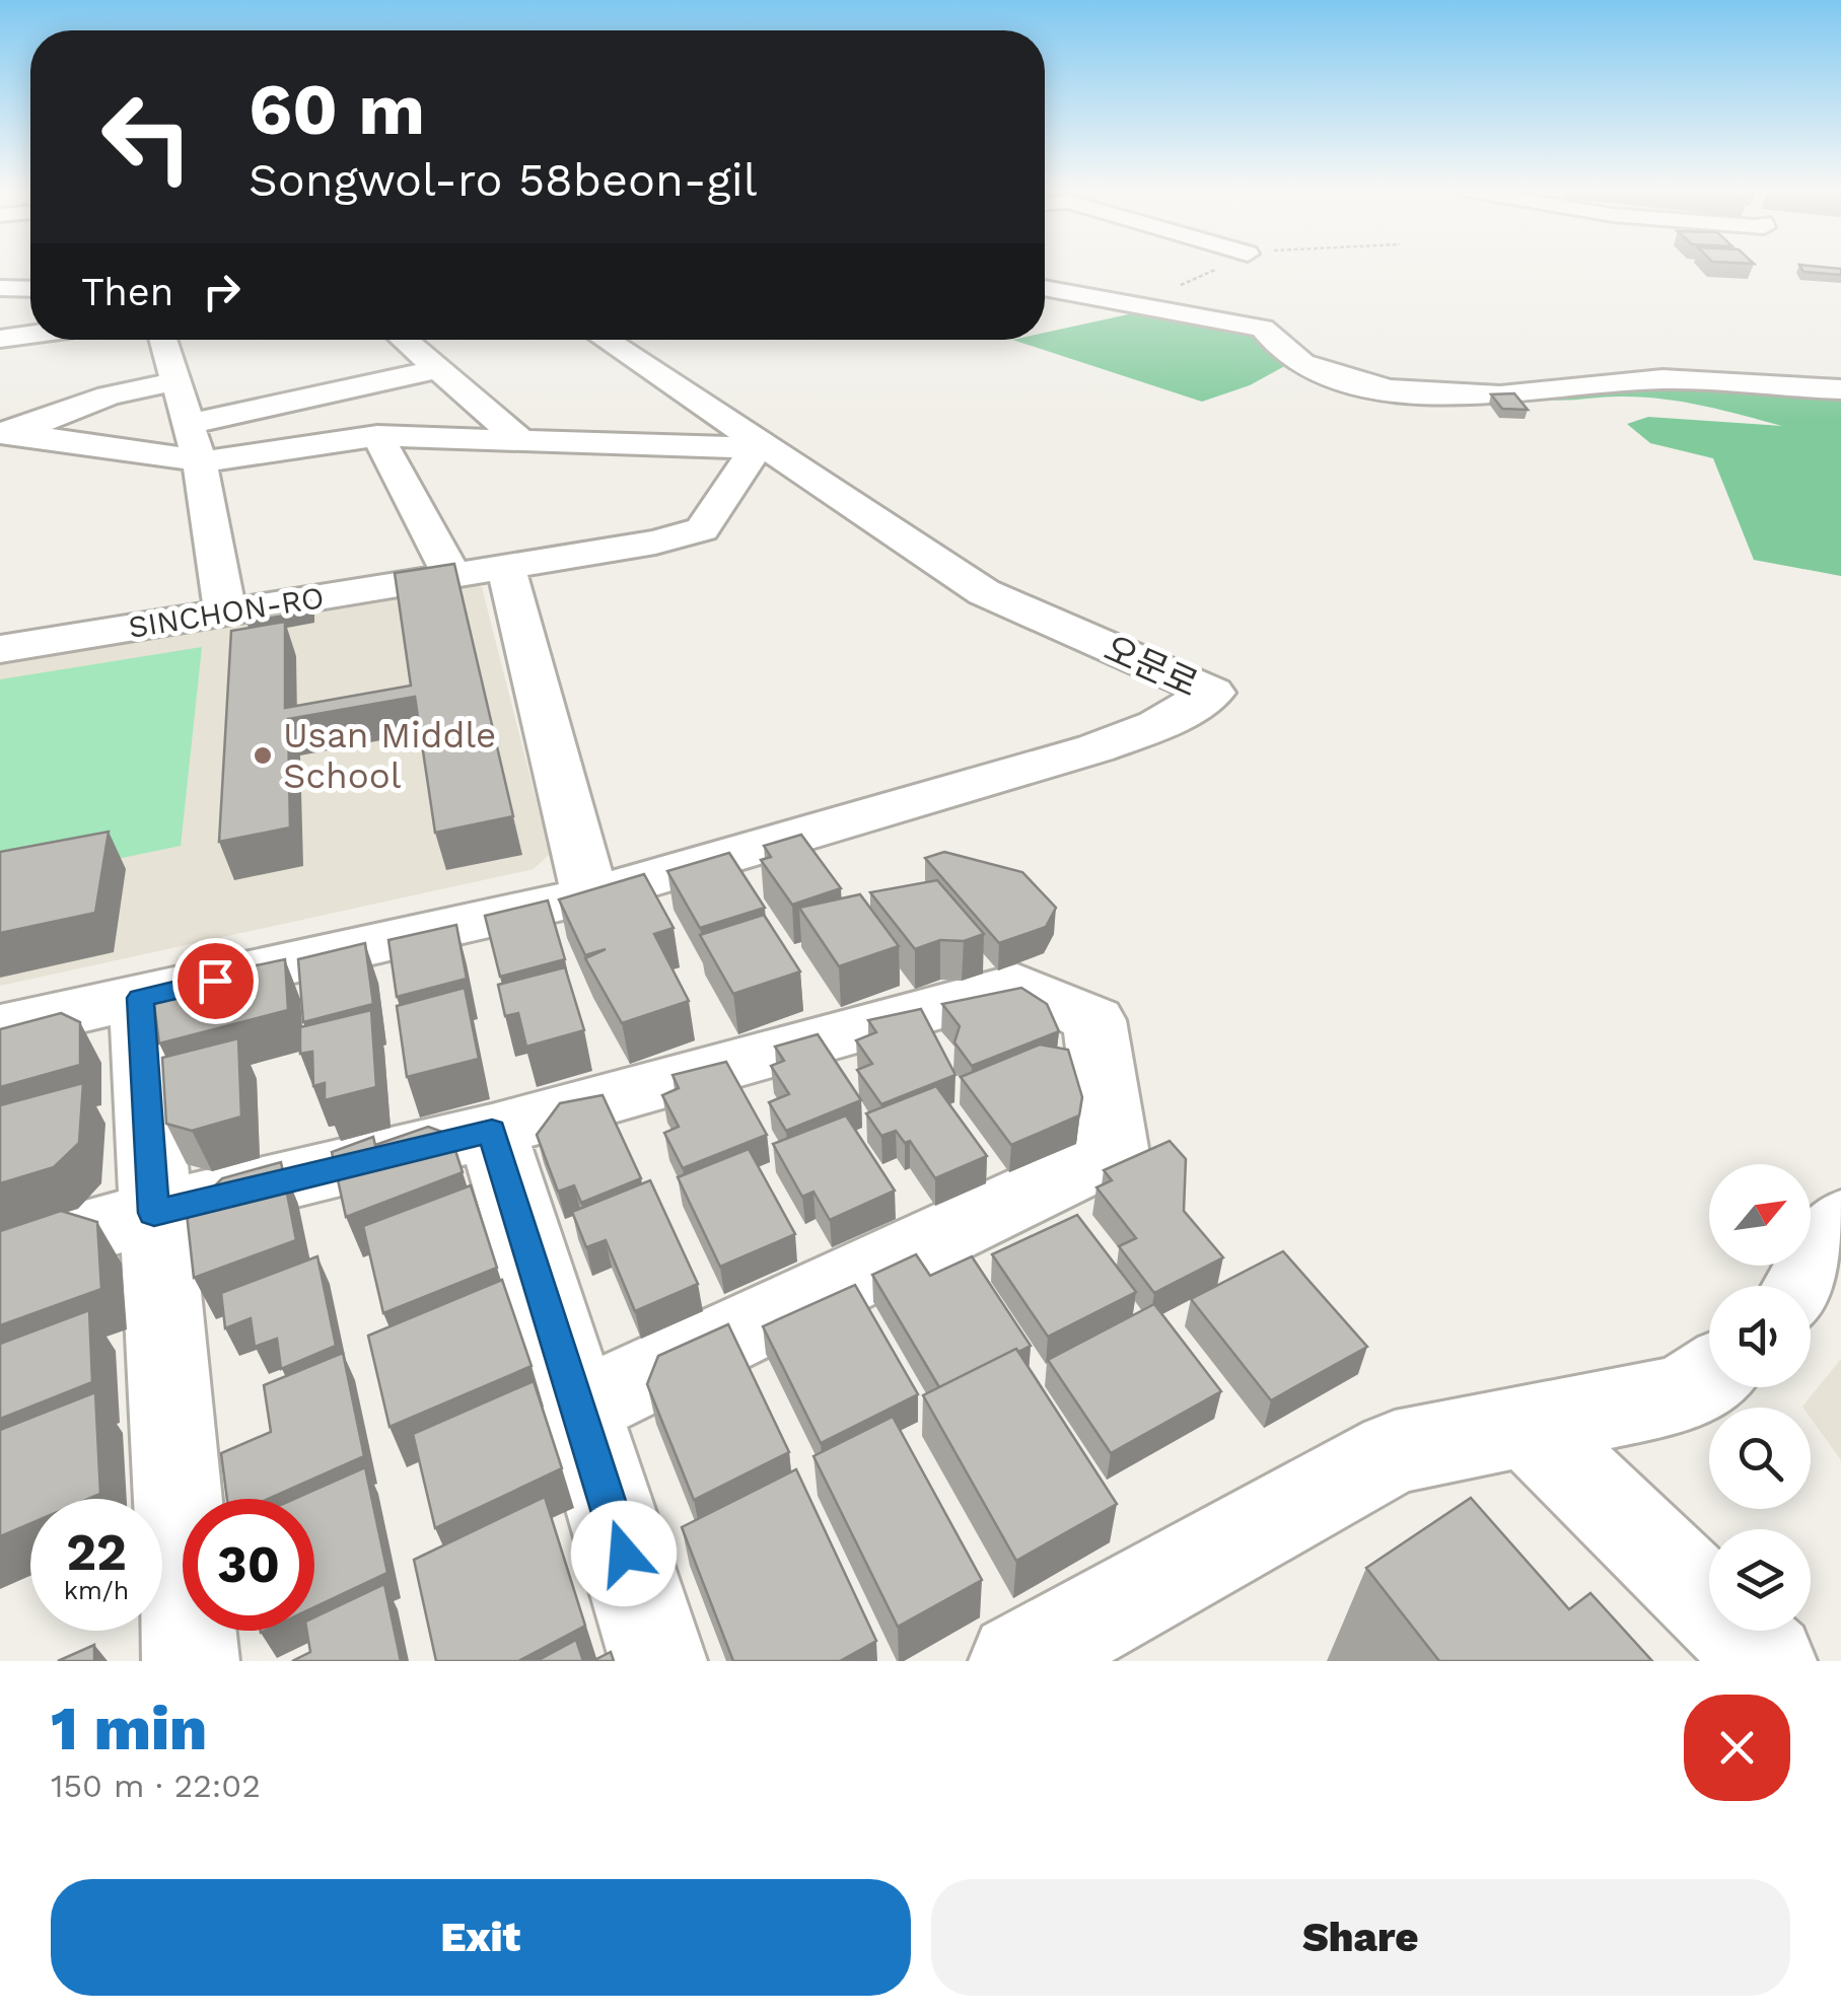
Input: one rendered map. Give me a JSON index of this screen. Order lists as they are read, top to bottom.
{
  "streets": {
    "street": ["SINCHON-RO", "오문로"]
  },
  "crossings": [
    ["SINCHON-RO", "오문로"]
  ],
  "places": ["Usan Middle School"],
  "north": "top right",
  "page": {
    "turn": ["60 m", "Songwol-ro 58beon-gil"],
    "then": "Then",
    "speed": "22 km/h",
    "limit": "30",
    "heading": ["1 min", "150 m · 22:02"],
    "buttons": ["Exit", "Share"]
  }
}
